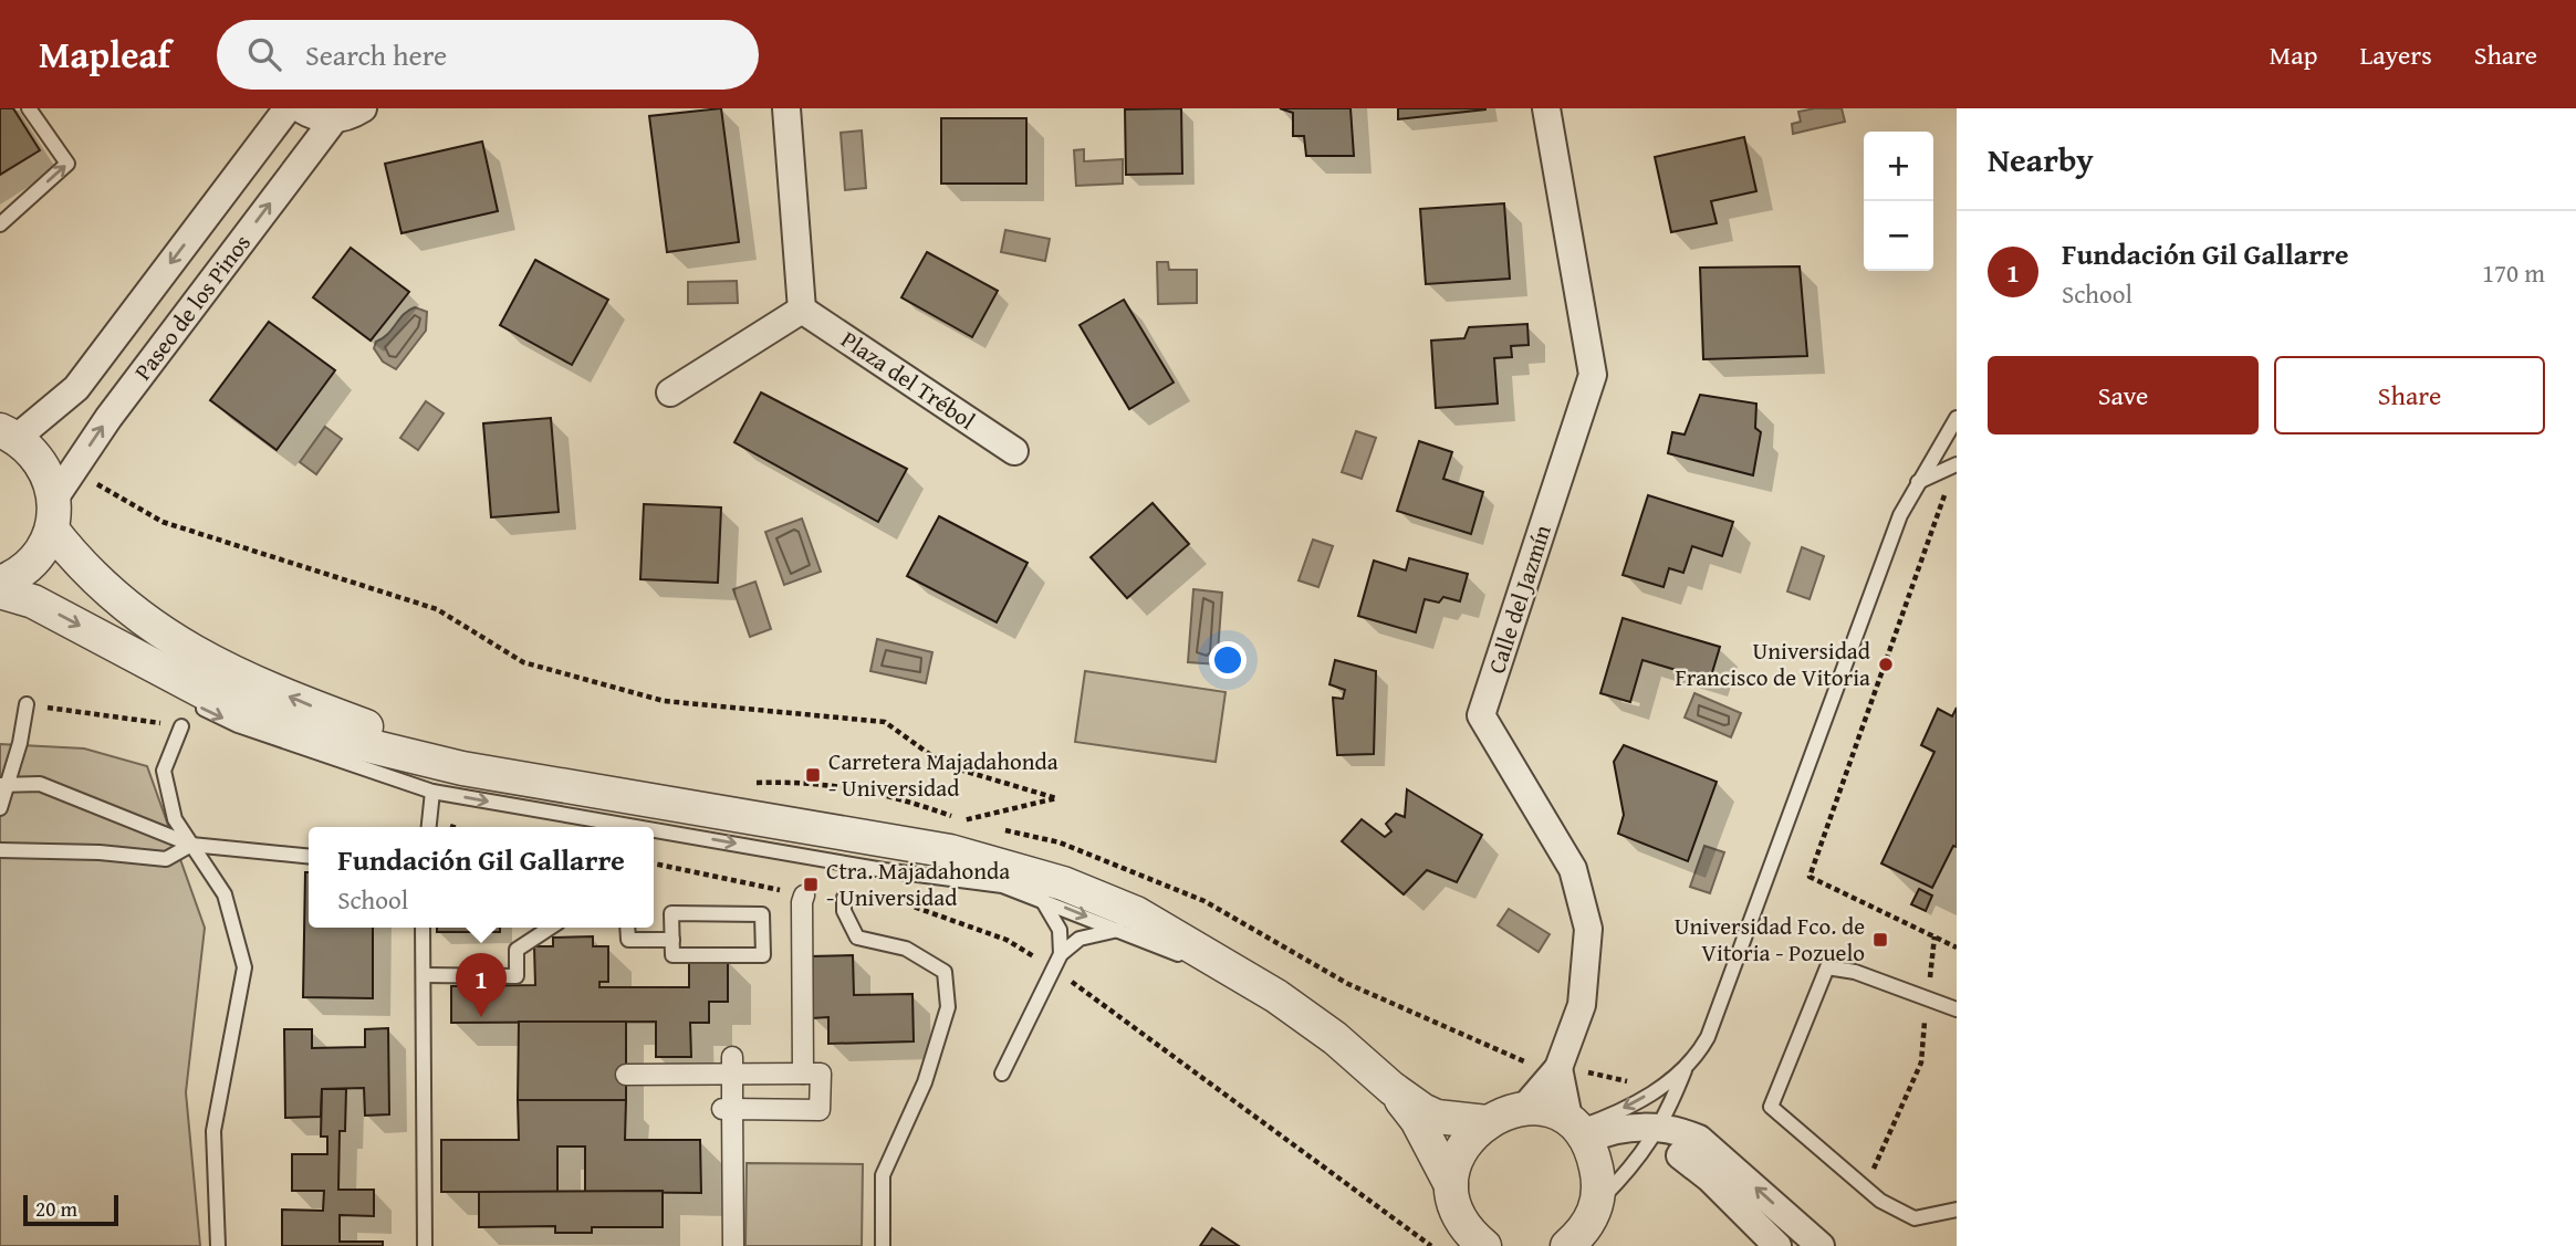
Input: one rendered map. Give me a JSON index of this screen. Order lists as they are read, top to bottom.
{
  "streets": {
    "street": ["Paseo de los Pinos", "Plaza del Trébol", "Calle del Jazmín"]
  },
  "places": {
    "other": ["Universidad Francisco de Vitoria"],
    "transit": ["Carretera Majadahonda - Universidad", "Ctra. Majadahonda - Universidad", "Universidad Fco. de Vitoria - Pozuelo"]
  },
  "scale_bar": "20 m",
  "page": {
    "header": "Mapleaf",
    "search": "Search here",
    "nav": ["Map", "Layers", "Share"],
    "heading": "Nearby",
    "map_buttons": ["+", "−"],
    "list": [
      {
        "mark": "1",
        "name": "Fundación Gil Gallarre",
        "note": "School",
        "value": "170 m"
      }
    ],
    "buttons": ["Save", "Share"],
    "popup": ["Fundación Gil Gallarre", "School"],
    "pins": "1",
    "scale": "20 m"
  }
}
